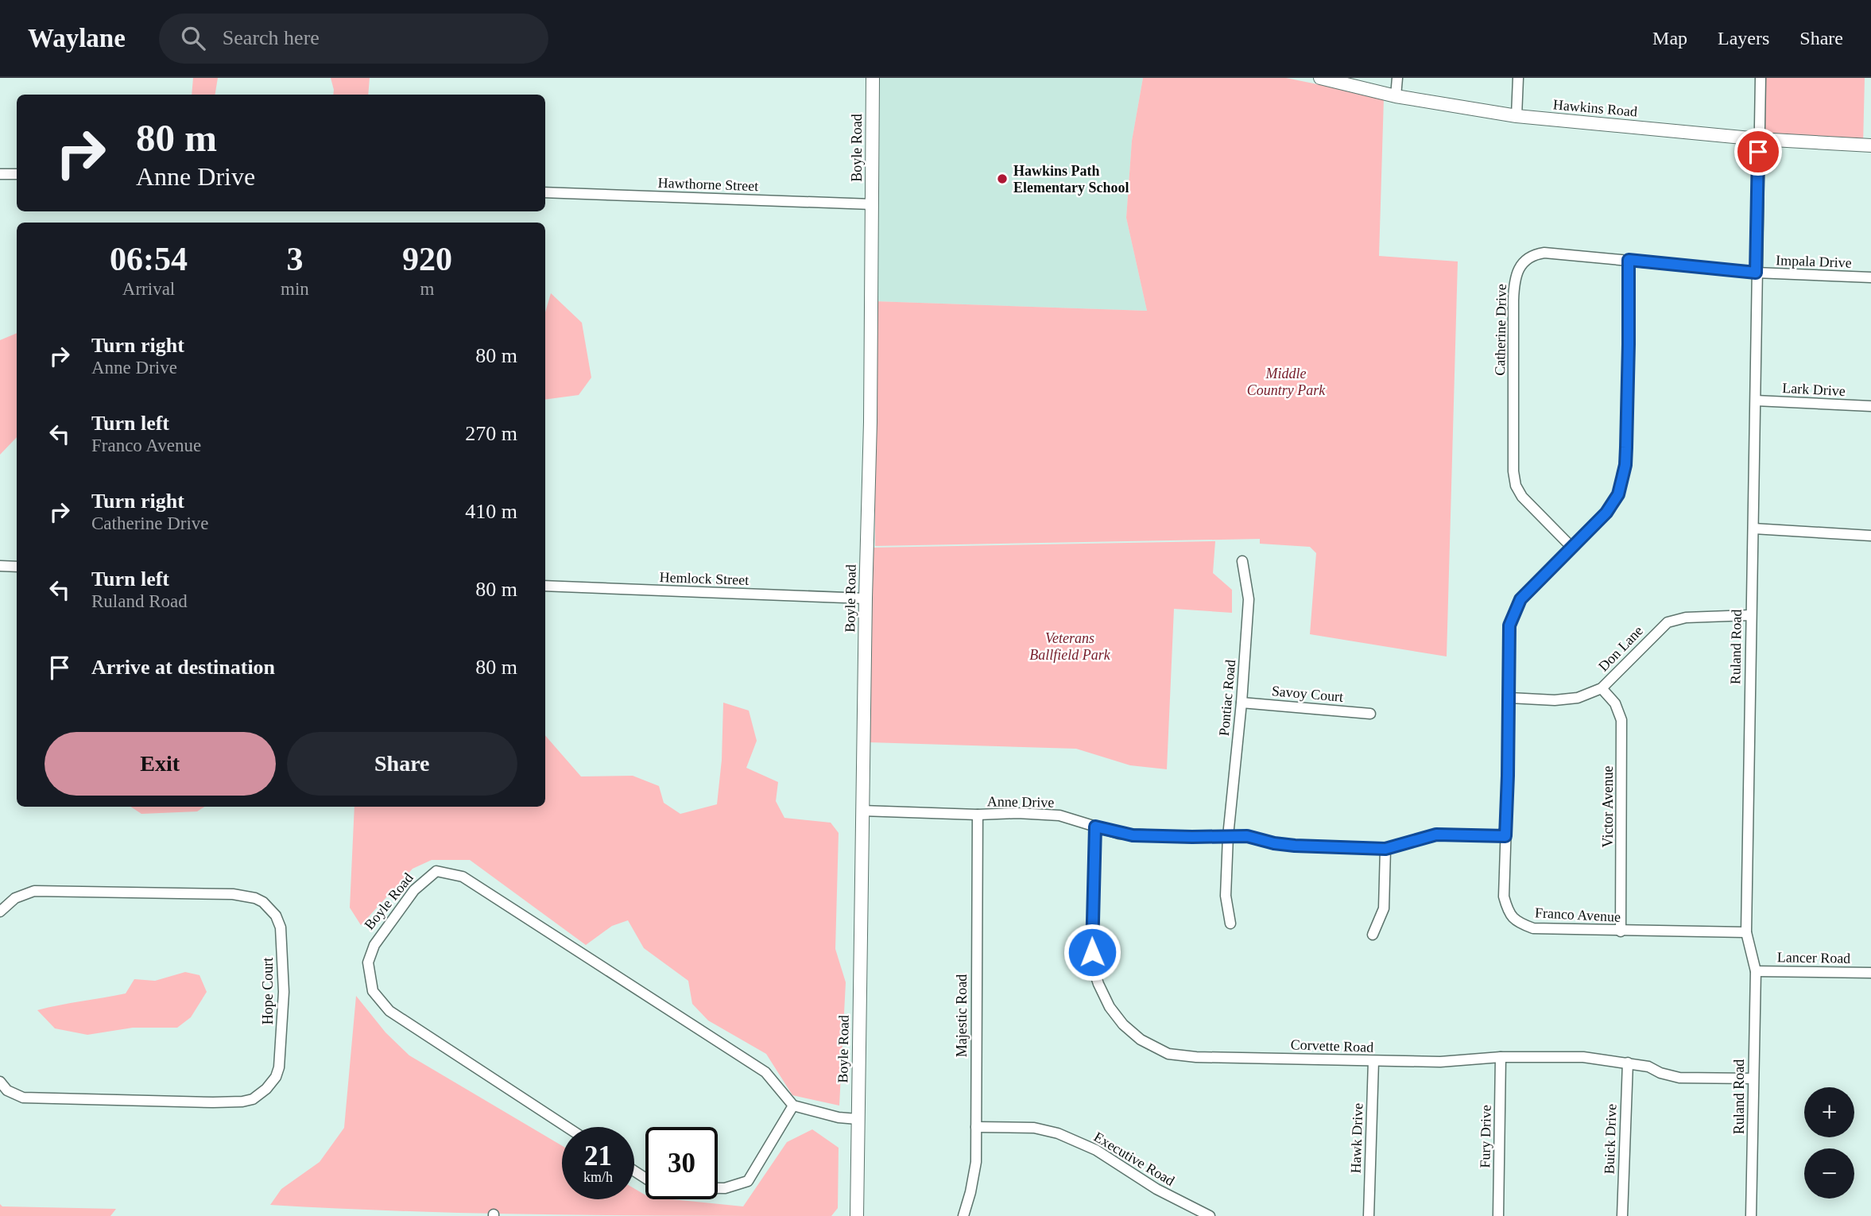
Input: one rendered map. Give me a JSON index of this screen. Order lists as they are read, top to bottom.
{
  "streets": {
    "street": [
      "Hawkins Road",
      "Boyle Road",
      "Hawthorne Street",
      "Impala Drive",
      "Catherine Drive",
      "Lark Drive",
      "Hemlock Street",
      "Ruland Road",
      "Don Lane",
      "Savoy Court",
      "Pontiac Road",
      "Anne Drive",
      "Victor Avenue",
      "Franco Avenue",
      "Lancer Road",
      "Hope Court",
      "Majestic Road",
      "Corvette Road",
      "Fury Drive",
      "Hawk Drive",
      "Buick Drive",
      "Executive Road"
    ]
  },
  "crossings": [
    ["Hawkins Road", "Ruland Road"],
    ["Boyle Road", "Hawthorne Street"],
    ["Boyle Road", "Hemlock Street"],
    ["Boyle Road", "Anne Drive"],
    ["Impala Drive", "Catherine Drive"],
    ["Impala Drive", "Ruland Road"],
    ["Catherine Drive", "Ruland Road"],
    ["Catherine Drive", "Franco Avenue"],
    ["Lark Drive", "Ruland Road"],
    ["Ruland Road", "Don Lane"],
    ["Ruland Road", "Franco Avenue"],
    ["Ruland Road", "Lancer Road"],
    ["Ruland Road", "Corvette Road"],
    ["Don Lane", "Victor Avenue"],
    ["Don Lane", "Franco Avenue"],
    ["Savoy Court", "Pontiac Road"],
    ["Pontiac Road", "Anne Drive"],
    ["Anne Drive", "Franco Avenue"],
    ["Anne Drive", "Majestic Road"],
    ["Anne Drive", "Corvette Road"],
    ["Victor Avenue", "Franco Avenue"],
    ["Majestic Road", "Executive Road"],
    ["Corvette Road", "Fury Drive"],
    ["Corvette Road", "Hawk Drive"],
    ["Corvette Road", "Buick Drive"]
  ],
  "parks": ["Middle Country Park", "Veterans Ballfield Park"],
  "places": ["Hawkins Path Elementary School"],
  "page": {
    "header": "Waylane",
    "search": "Search here",
    "nav": ["Map", "Layers", "Share"],
    "turn": ["80 m", "Anne Drive"],
    "eta": [
      "06:54",
      "Arrival",
      "3",
      "min",
      "920",
      "m"
    ],
    "list": [
      {
        "name": "Turn right",
        "note": "Anne Drive",
        "value": "80 m"
      },
      {
        "name": "Turn left",
        "note": "Franco Avenue",
        "value": "270 m"
      },
      {
        "name": "Turn right",
        "note": "Catherine Drive",
        "value": "410 m"
      },
      {
        "name": "Turn left",
        "note": "Ruland Road",
        "value": "80 m"
      },
      {
        "name": "Arrive at destination",
        "value": "80 m"
      }
    ],
    "buttons": ["Exit", "Share"],
    "map_buttons": ["+", "−"],
    "speed": "21 km/h",
    "limit": "30"
  }
}
